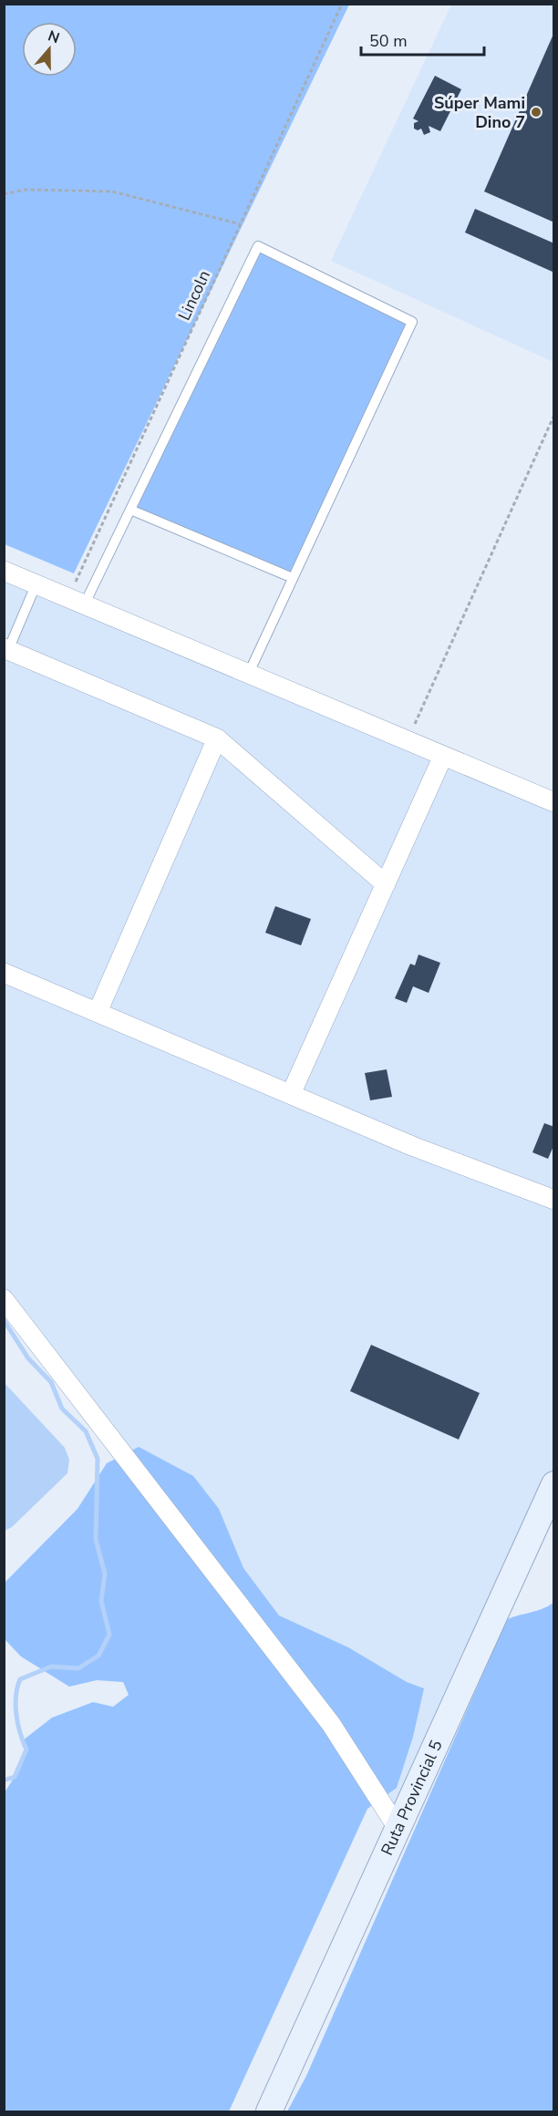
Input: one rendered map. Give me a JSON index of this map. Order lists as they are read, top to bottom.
{
  "streets": {
    "main road": ["Ruta Provincial 5"],
    "path": ["Lincoln"]
  },
  "places": ["Súper Mami Dino 7"],
  "scale_bar": "50 m",
  "north": "top"
}
